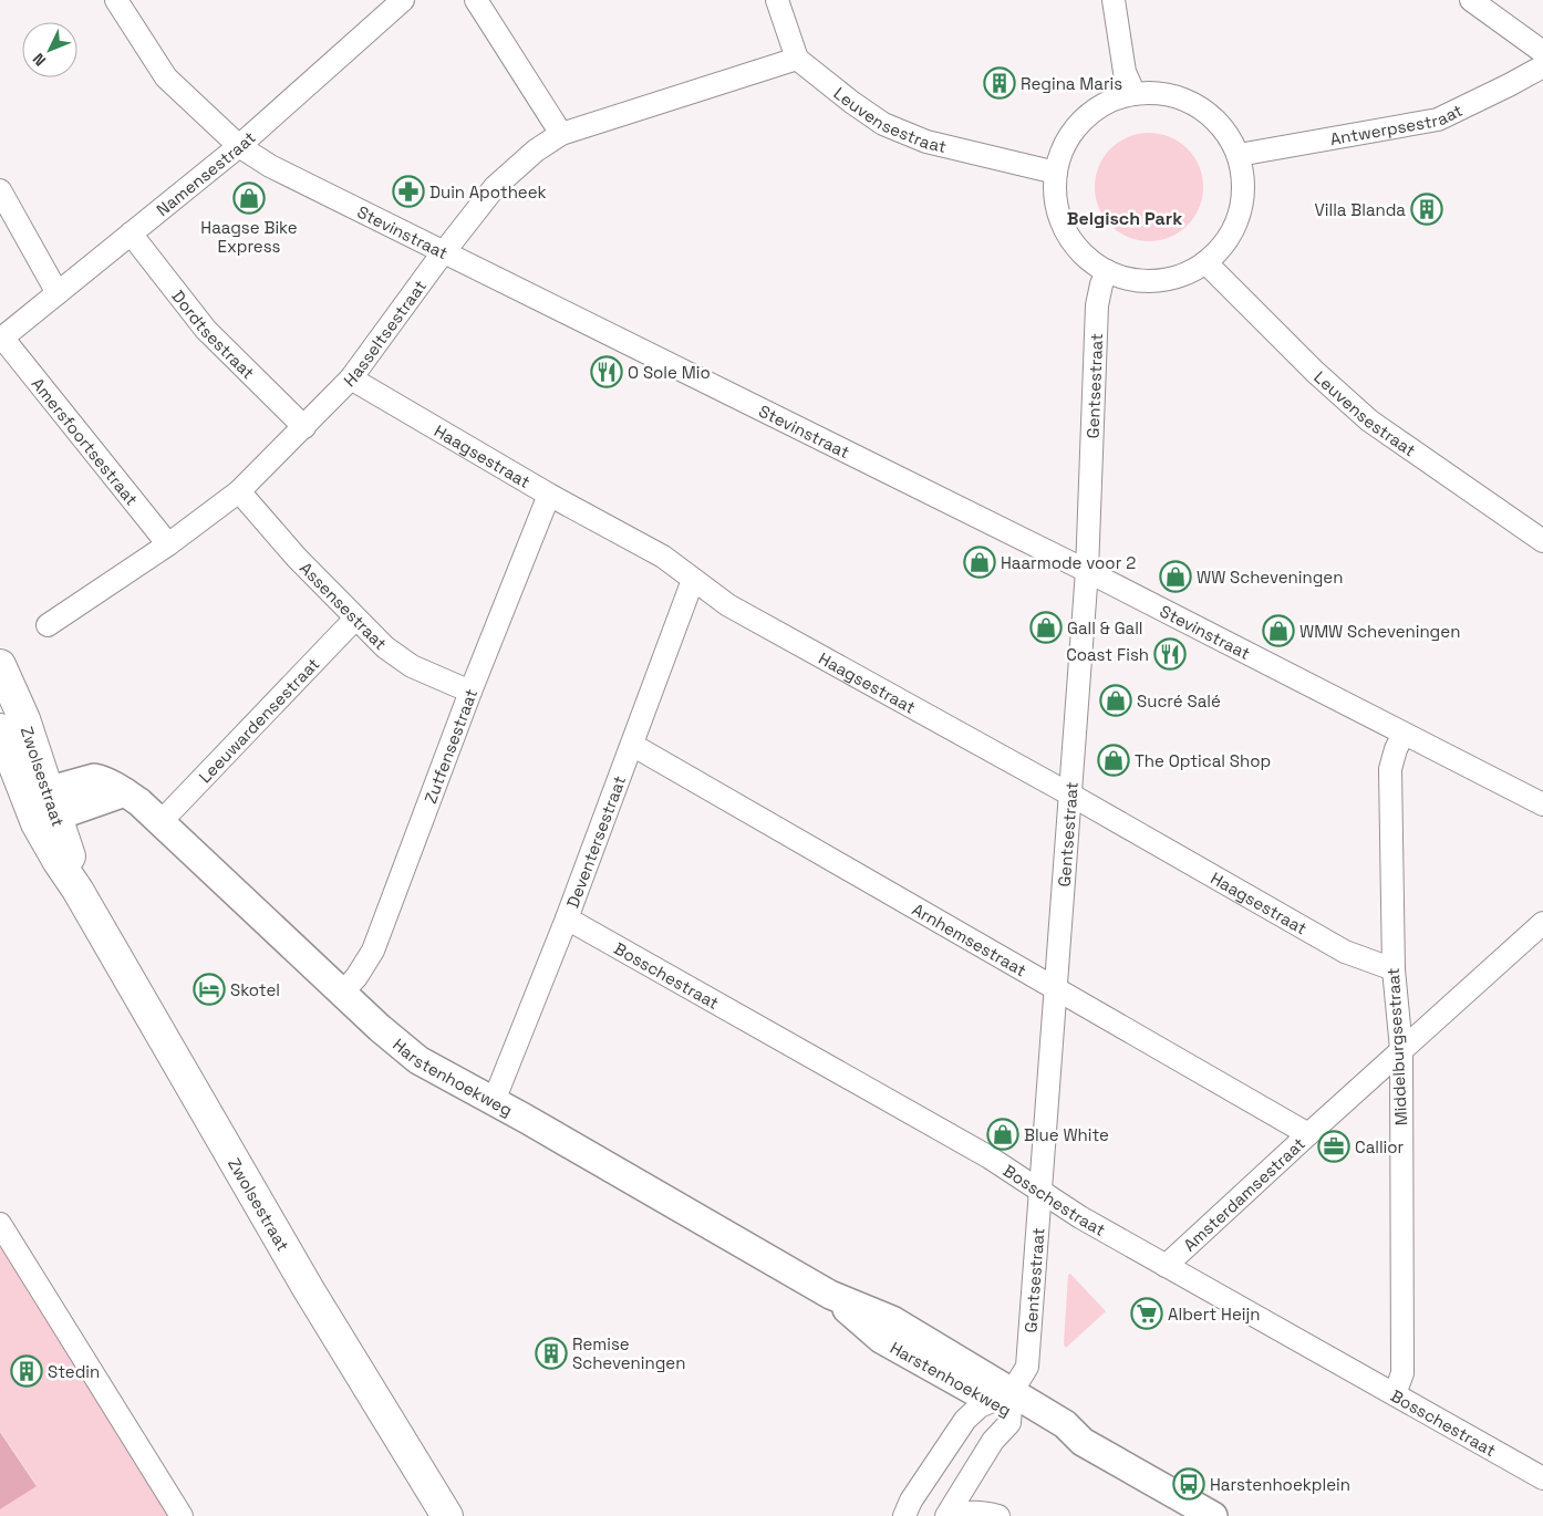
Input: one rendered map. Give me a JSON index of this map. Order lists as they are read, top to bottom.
{
  "streets": {
    "main road": ["Zwolsestraat"],
    "street": [
      "Leuvensestraat",
      "Antwerpsestraat",
      "Namensestraat",
      "Stevinstraat",
      "Hasseltsestraat",
      "Dordtsestraat",
      "Gentsestraat",
      "Amersfoortsestraat",
      "Haagsestraat",
      "Assensestraat",
      "Leeuwardensestraat",
      "Zutfensestraat",
      "Deventersestraat",
      "Arnhemsestraat",
      "Bosschestraat",
      "Middelburgsestraat",
      "Harstenhoekweg",
      "Amsterdamsestraat"
    ]
  },
  "crossings": [
    ["Leuvensestraat", "Antwerpsestraat"],
    ["Leuvensestraat", "Hasseltsestraat"],
    ["Leuvensestraat", "Gentsestraat"],
    ["Antwerpsestraat", "Gentsestraat"],
    ["Namensestraat", "Stevinstraat"],
    ["Namensestraat", "Dordtsestraat"],
    ["Namensestraat", "Amersfoortsestraat"],
    ["Stevinstraat", "Hasseltsestraat"],
    ["Stevinstraat", "Gentsestraat"],
    ["Stevinstraat", "Middelburgsestraat"],
    ["Hasseltsestraat", "Dordtsestraat"],
    ["Hasseltsestraat", "Amersfoortsestraat"],
    ["Hasseltsestraat", "Haagsestraat"],
    ["Hasseltsestraat", "Assensestraat"],
    ["Gentsestraat", "Haagsestraat"],
    ["Gentsestraat", "Arnhemsestraat"],
    ["Gentsestraat", "Bosschestraat"],
    ["Gentsestraat", "Harstenhoekweg"],
    ["Haagsestraat", "Zutfensestraat"],
    ["Haagsestraat", "Deventersestraat"],
    ["Haagsestraat", "Middelburgsestraat"],
    ["Assensestraat", "Leeuwardensestraat"],
    ["Assensestraat", "Zutfensestraat"],
    ["Leeuwardensestraat", "Harstenhoekweg"],
    ["Zutfensestraat", "Harstenhoekweg"],
    ["Zwolsestraat", "Harstenhoekweg"],
    ["Deventersestraat", "Arnhemsestraat"],
    ["Deventersestraat", "Bosschestraat"],
    ["Deventersestraat", "Harstenhoekweg"],
    ["Arnhemsestraat", "Amsterdamsestraat"],
    ["Bosschestraat", "Middelburgsestraat"],
    ["Bosschestraat", "Amsterdamsestraat"],
    ["Middelburgsestraat", "Amsterdamsestraat"]
  ],
  "districts": ["Belgisch Park"],
  "places": {
    "building": [
      "Regina Maris",
      "Villa Blanda",
      "Remise Scheveningen",
      "Stedin"
    ],
    "pharmacy": ["Duin Apotheek"],
    "shop": [
      "Haagse Bike Express",
      "Haarmode voor 2",
      "WW Scheveningen",
      "Gall & Gall",
      "WMW Scheveningen",
      "Sucré Salé",
      "The Optical Shop",
      "Blue White"
    ],
    "restaurant": ["O Sole Mio", "Coast Fish"],
    "hotel": ["Skotel"],
    "office": ["Callior"],
    "supermarket": ["Albert Heijn"],
    "bus stop": ["Harstenhoekplein"]
  },
  "north": "bottom left"
}
